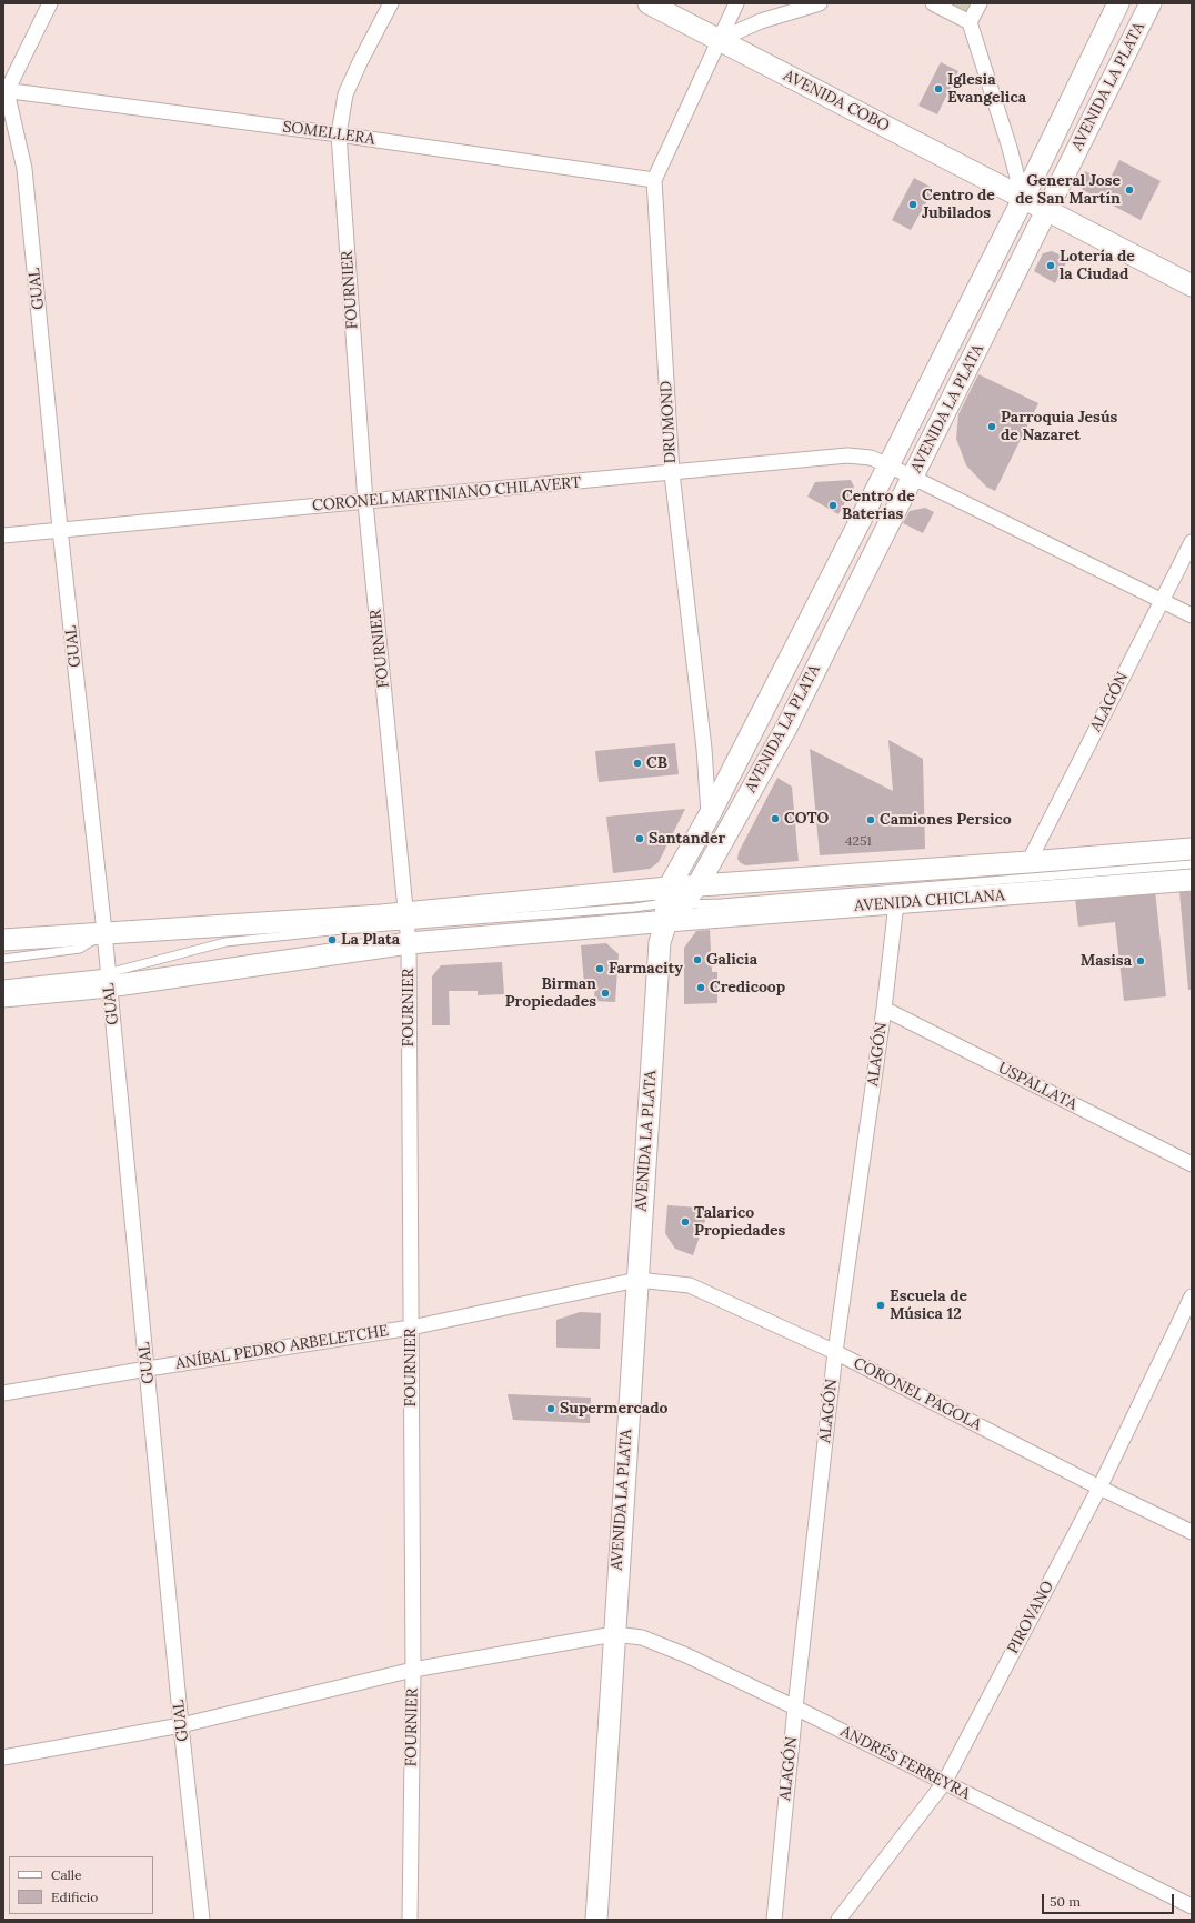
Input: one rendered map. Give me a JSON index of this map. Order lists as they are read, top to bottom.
{
  "streets": {
    "main road": ["AVENIDA LA PLATA", "AVENIDA COBO", "AVENIDA CHICLANA"],
    "street": [
      "SOMELLERA",
      "GUAL",
      "FOURNIER",
      "DRUMOND",
      "CORONEL MARTINIANO CHILAVERT",
      "ALAGÓN",
      "USPALLATA",
      "ANÍBAL PEDRO ARBELETCHE",
      "CORONEL PAGOLA",
      "PIROVANO",
      "ANDRÉS FERREYRA"
    ]
  },
  "crossings": [
    ["AVENIDA LA PLATA", "AVENIDA COBO"],
    ["AVENIDA LA PLATA", "DRUMOND"],
    ["AVENIDA LA PLATA", "CORONEL MARTINIANO CHILAVERT"],
    ["AVENIDA LA PLATA", "AVENIDA CHICLANA"],
    ["AVENIDA LA PLATA", "ANÍBAL PEDRO ARBELETCHE"],
    ["AVENIDA LA PLATA", "CORONEL PAGOLA"],
    ["AVENIDA LA PLATA", "ANDRÉS FERREYRA"],
    ["AVENIDA COBO", "DRUMOND"],
    ["SOMELLERA", "GUAL"],
    ["SOMELLERA", "FOURNIER"],
    ["SOMELLERA", "DRUMOND"],
    ["GUAL", "CORONEL MARTINIANO CHILAVERT"],
    ["GUAL", "ANÍBAL PEDRO ARBELETCHE"],
    ["GUAL", "ANDRÉS FERREYRA"],
    ["FOURNIER", "CORONEL MARTINIANO CHILAVERT"],
    ["FOURNIER", "ANÍBAL PEDRO ARBELETCHE"],
    ["FOURNIER", "ANDRÉS FERREYRA"],
    ["DRUMOND", "CORONEL MARTINIANO CHILAVERT"],
    ["CORONEL MARTINIANO CHILAVERT", "ALAGÓN"],
    ["ALAGÓN", "AVENIDA CHICLANA"],
    ["ALAGÓN", "USPALLATA"],
    ["ALAGÓN", "CORONEL PAGOLA"],
    ["ALAGÓN", "ANDRÉS FERREYRA"],
    ["ANÍBAL PEDRO ARBELETCHE", "CORONEL PAGOLA"],
    ["CORONEL PAGOLA", "PIROVANO"],
    ["PIROVANO", "ANDRÉS FERREYRA"]
  ],
  "places": [
    "Iglesia Evangelica",
    "General Jose de San Martín",
    "Centro de Jubilados",
    "Lotería de la Ciudad",
    "Parroquia Jesús de Nazaret",
    "Centro de Baterias",
    "CB",
    "COTO",
    "Camiones Persico",
    "Santander",
    "La Plata",
    "Galicia",
    "Masisa",
    "Farmacity",
    "Credicoop",
    "Birman Propiedades",
    "Talarico Propiedades",
    "Escuela de Música 12",
    "Supermercado"
  ],
  "house_numbers": ["4251"],
  "legend": ["Calle", "Edificio"],
  "scale_bar": "50 m"
}
